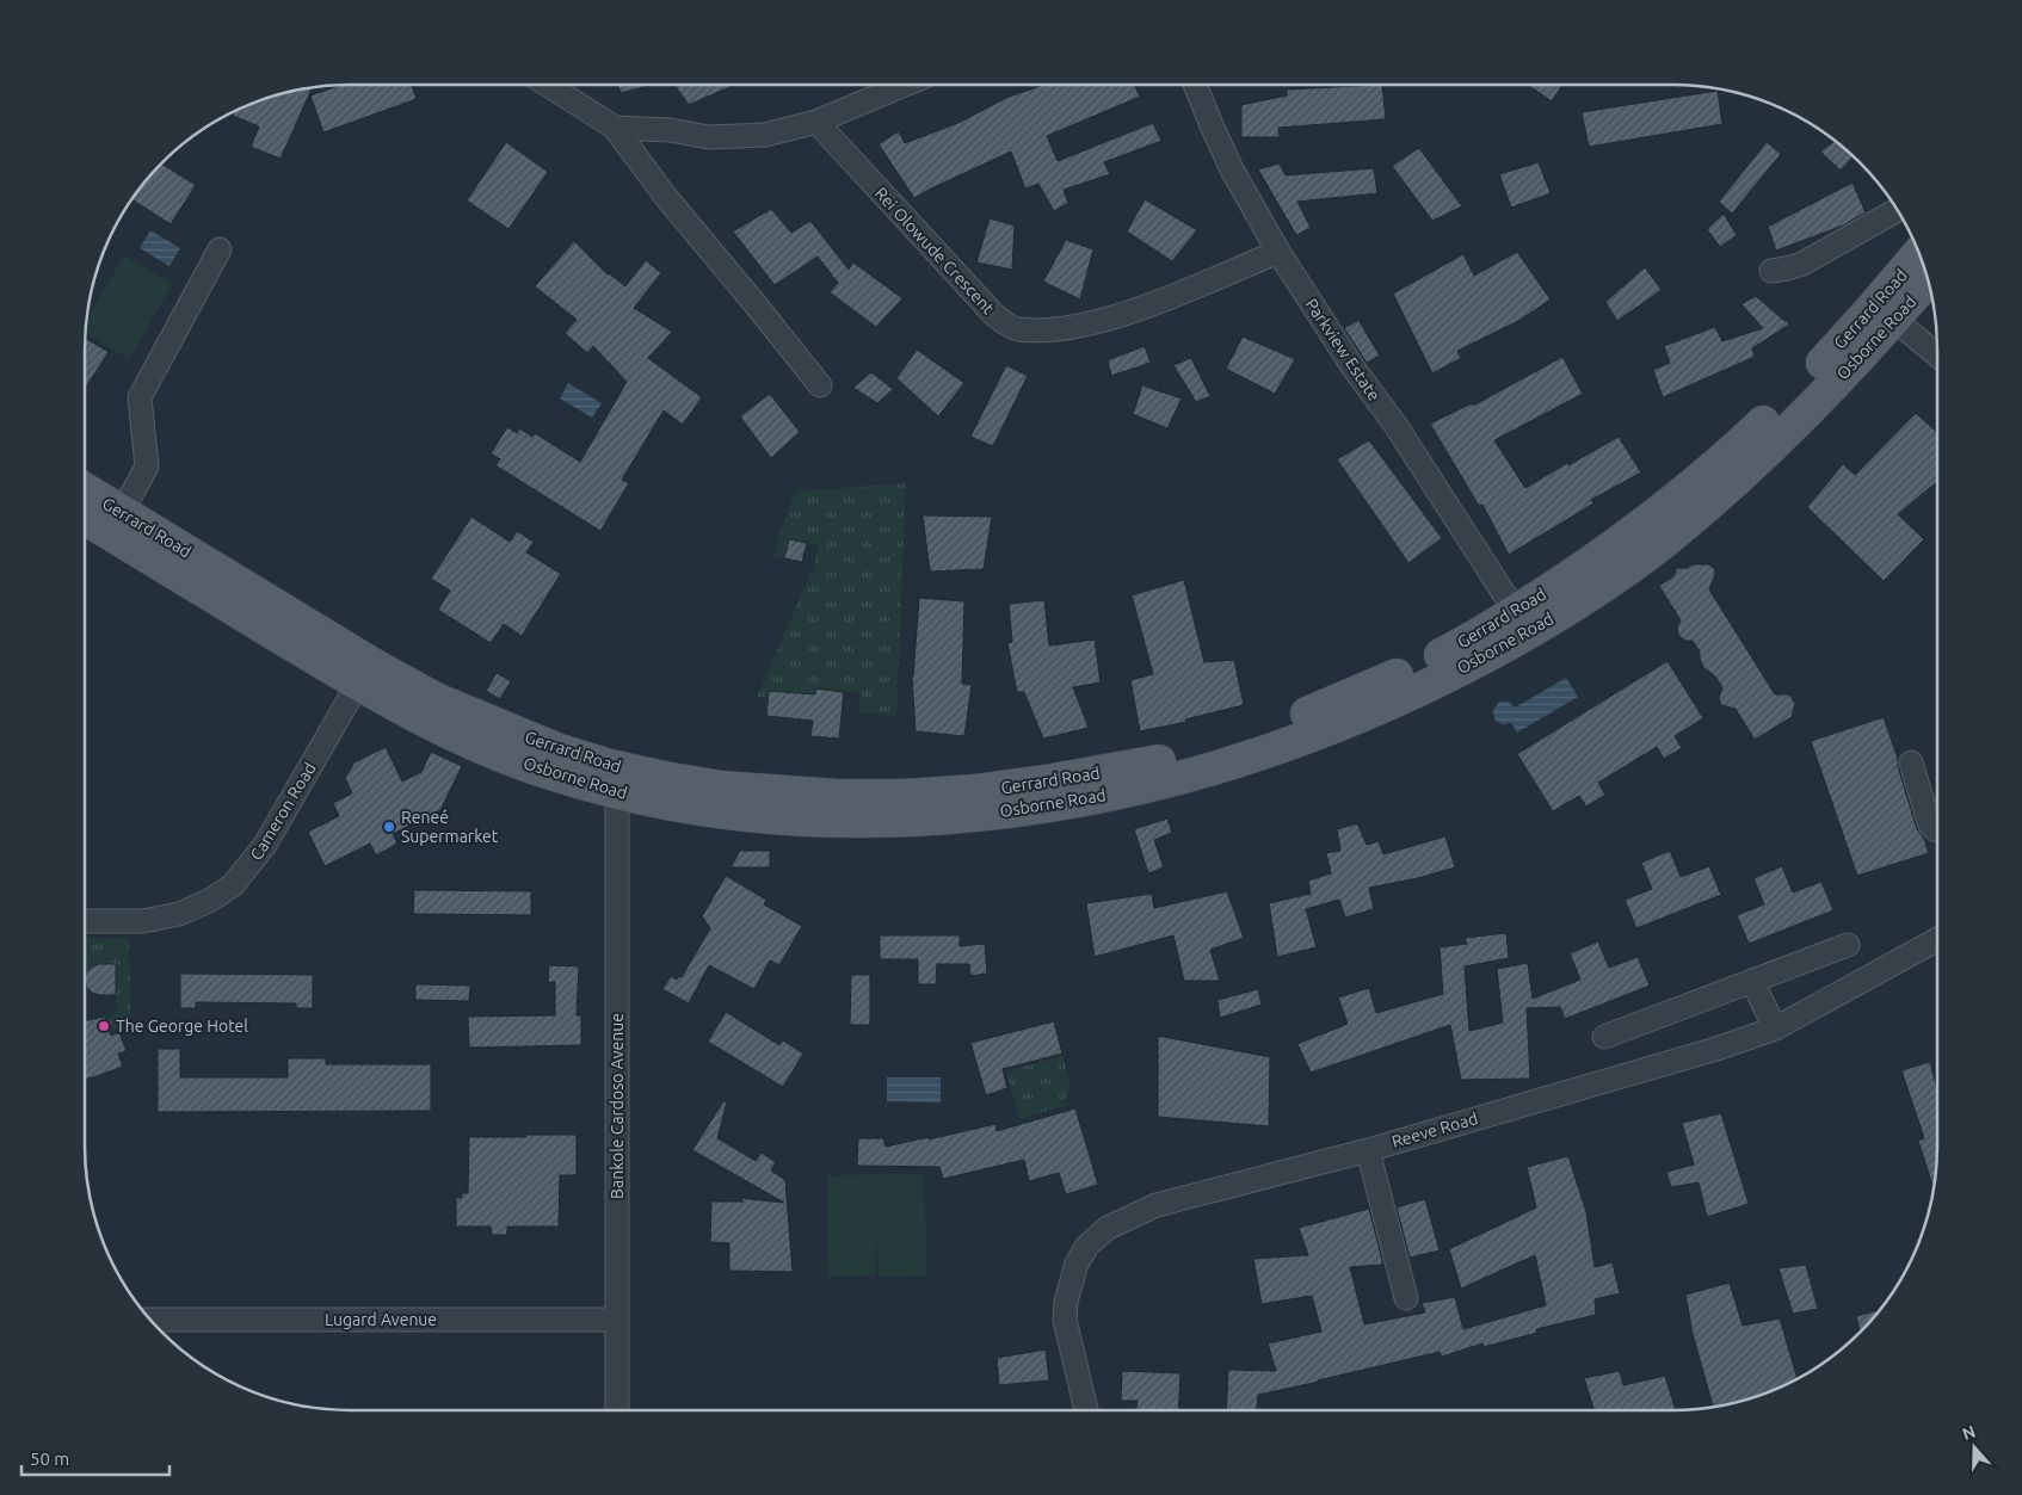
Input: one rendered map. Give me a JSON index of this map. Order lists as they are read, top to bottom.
{
  "streets": {
    "main road": ["Gerrard Road", "Osborne Road"],
    "street": [
      "Rei Olowude Crescent",
      "Parkview Estate",
      "Cameron Road",
      "Bankole Cardoso Avenue",
      "Reeve Road",
      "Lugard Avenue"
    ]
  },
  "crossings": [
    ["Rei Olowude Crescent", "Parkview Estate"],
    ["Gerrard Road", "Parkview Estate"],
    ["Osborne Road", "Cameron Road"],
    ["Osborne Road", "Bankole Cardoso Avenue"],
    ["Bankole Cardoso Avenue", "Lugard Avenue"]
  ],
  "places": ["Reneé Supermarket", "The George Hotel"],
  "scale_bar": "50 m",
  "north": "top"
}
